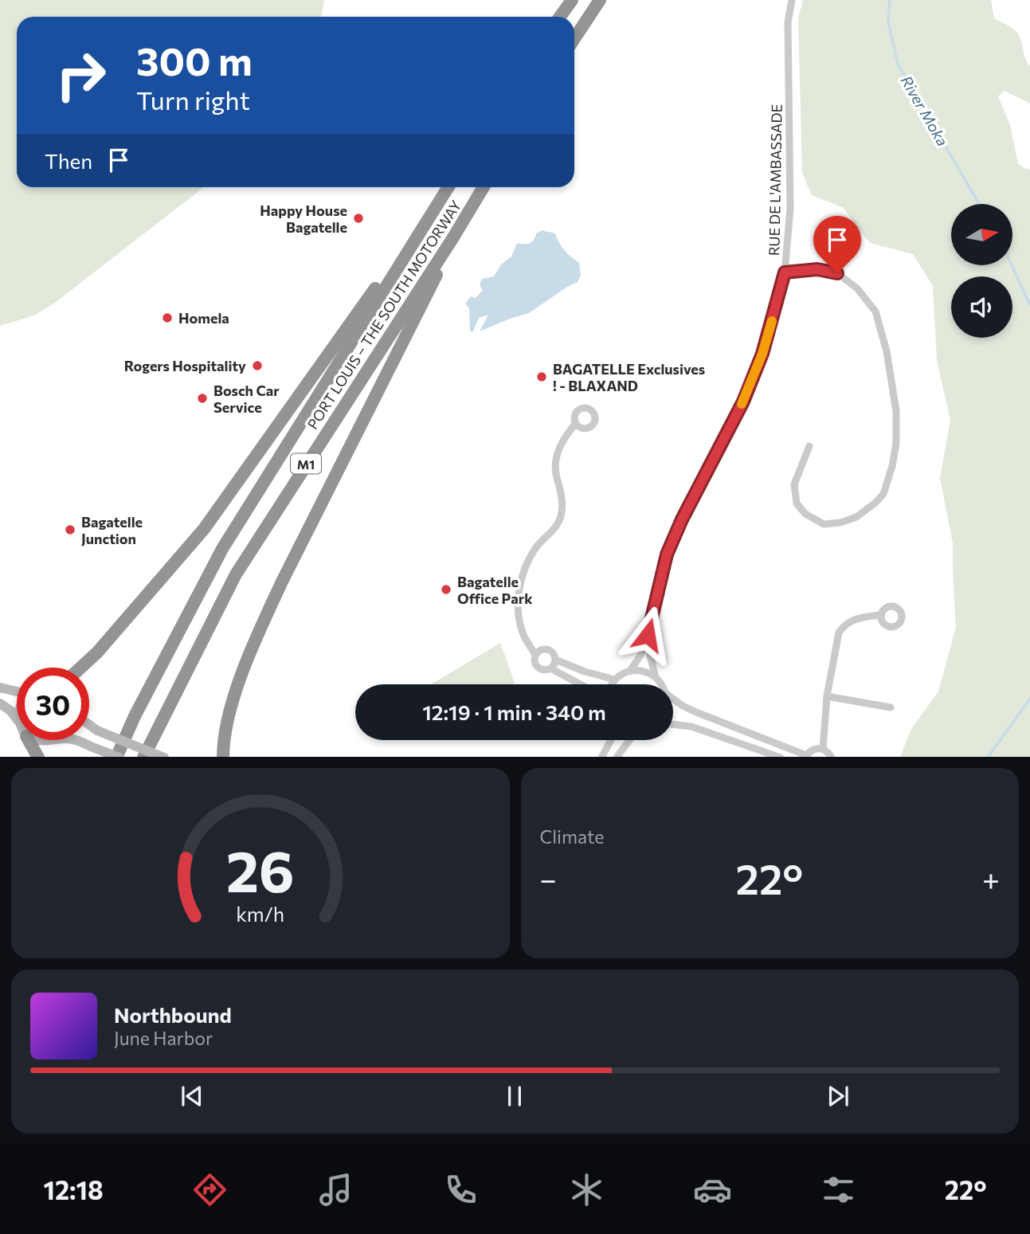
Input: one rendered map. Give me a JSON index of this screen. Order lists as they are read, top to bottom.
{
  "streets": {
    "highway": ["PORT LOUIS – THE SOUTH MOTORWAY", "M1"],
    "street": ["RUE DE L'AMBASSADE"]
  },
  "water": ["River Moka"],
  "places": [
    "Happy House Bagatelle",
    "Homela",
    "Rogers Hospitality",
    "BAGATELLE Exclusives ! - BLAXAND",
    "Bosch Car Service",
    "Bagatelle Junction",
    "Bagatelle Office Park"
  ],
  "north": "right",
  "page": {
    "turn": ["300 m", "Turn right"],
    "then": "Then",
    "limit": "30",
    "trip": "12:19 · 1 min · 340 m",
    "tile": "Climate",
    "heat": ["−", "22°", "+"],
    "song": ["Northbound", "June Harbor"],
    "tabs": ["12:18", "22°"],
    "gauge": ["26", "km/h"]
  }
}
